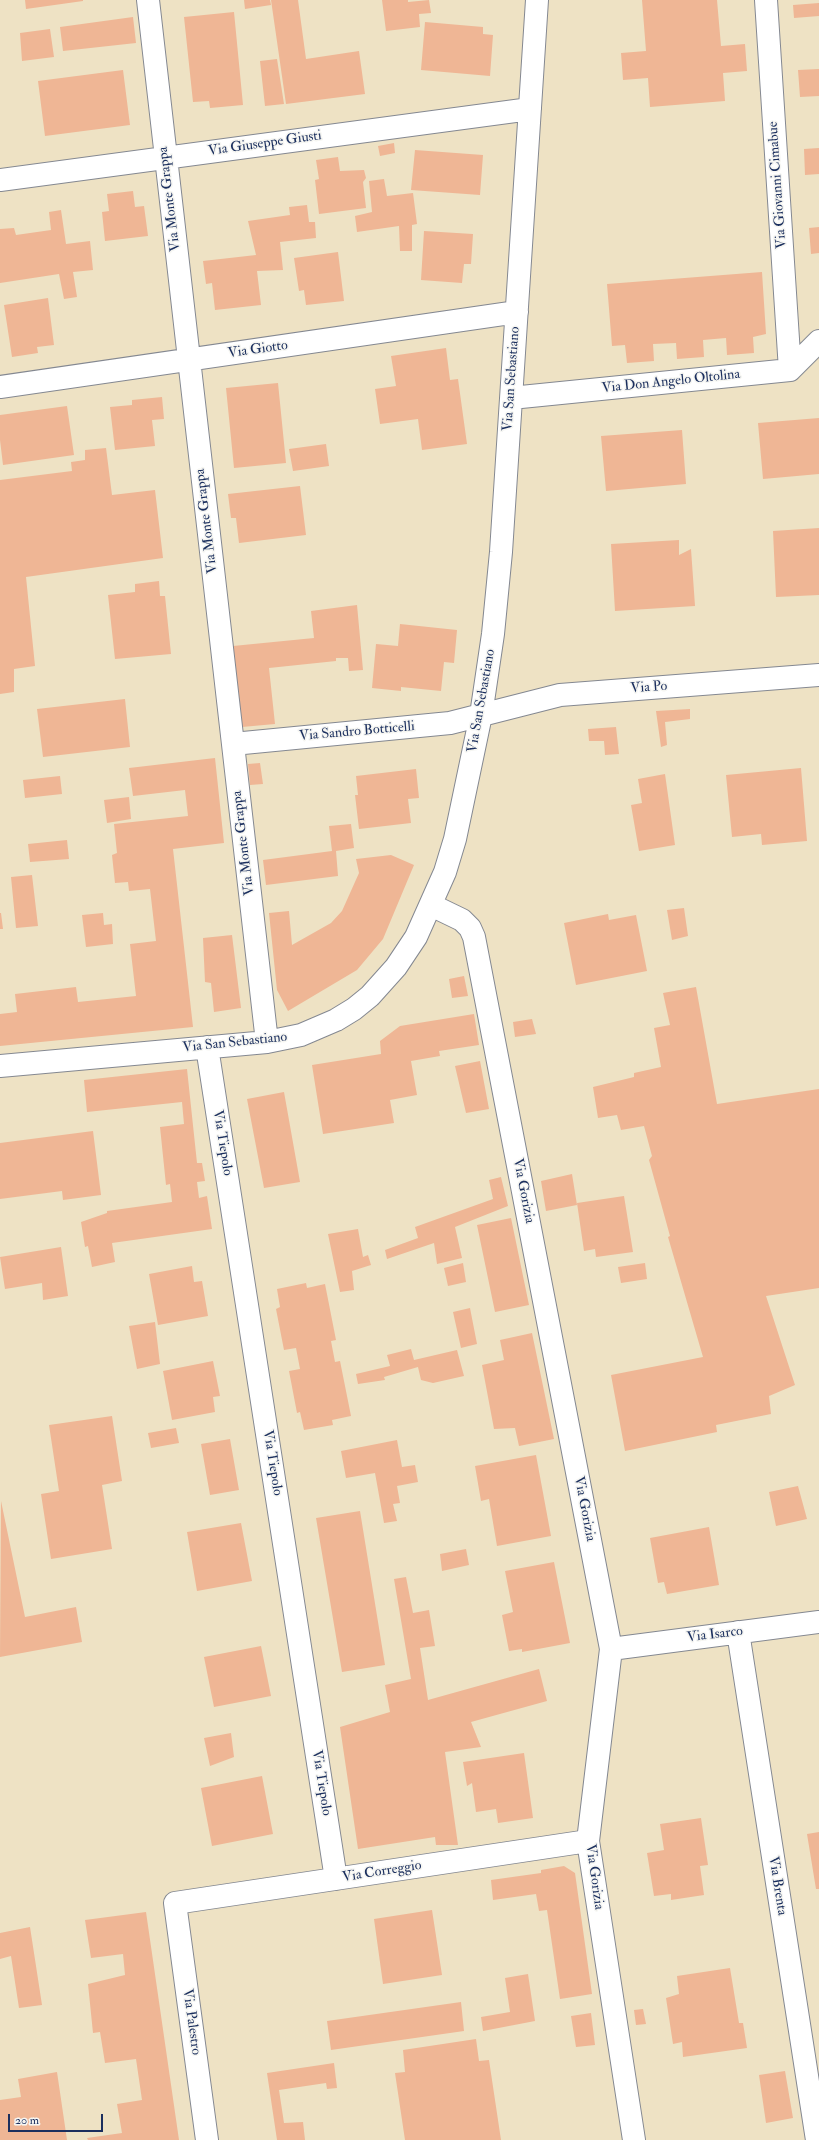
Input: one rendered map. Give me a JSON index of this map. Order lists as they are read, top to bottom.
{
  "streets": {
    "street": [
      "Via Giuseppe Giusti",
      "Via Giovanni Cimabue",
      "Via Monte Grappa",
      "Via Giotto",
      "Via San Sebastiano",
      "Via Don Angelo Oltolina",
      "Via Po",
      "Via Sandro Botticelli",
      "Via Tiepolo",
      "Via Gorizia",
      "Via Isarco",
      "Via Correggio",
      "Via Brenta",
      "Via Palestro"
    ]
  },
  "crossings": [
    ["Via Giuseppe Giusti", "Via Monte Grappa"],
    ["Via Giuseppe Giusti", "Via San Sebastiano"],
    ["Via Giovanni Cimabue", "Via Don Angelo Oltolina"],
    ["Via Monte Grappa", "Via Giotto"],
    ["Via Monte Grappa", "Via San Sebastiano"],
    ["Via Monte Grappa", "Via Sandro Botticelli"],
    ["Via Giotto", "Via San Sebastiano"],
    ["Via San Sebastiano", "Via Don Angelo Oltolina"],
    ["Via San Sebastiano", "Via Po"],
    ["Via San Sebastiano", "Via Sandro Botticelli"],
    ["Via San Sebastiano", "Via Tiepolo"],
    ["Via San Sebastiano", "Via Gorizia"],
    ["Via Po", "Via Sandro Botticelli"],
    ["Via Tiepolo", "Via Correggio"],
    ["Via Gorizia", "Via Isarco"],
    ["Via Gorizia", "Via Correggio"],
    ["Via Isarco", "Via Brenta"],
    ["Via Correggio", "Via Palestro"]
  ],
  "scale_bar": "20 m"
}
